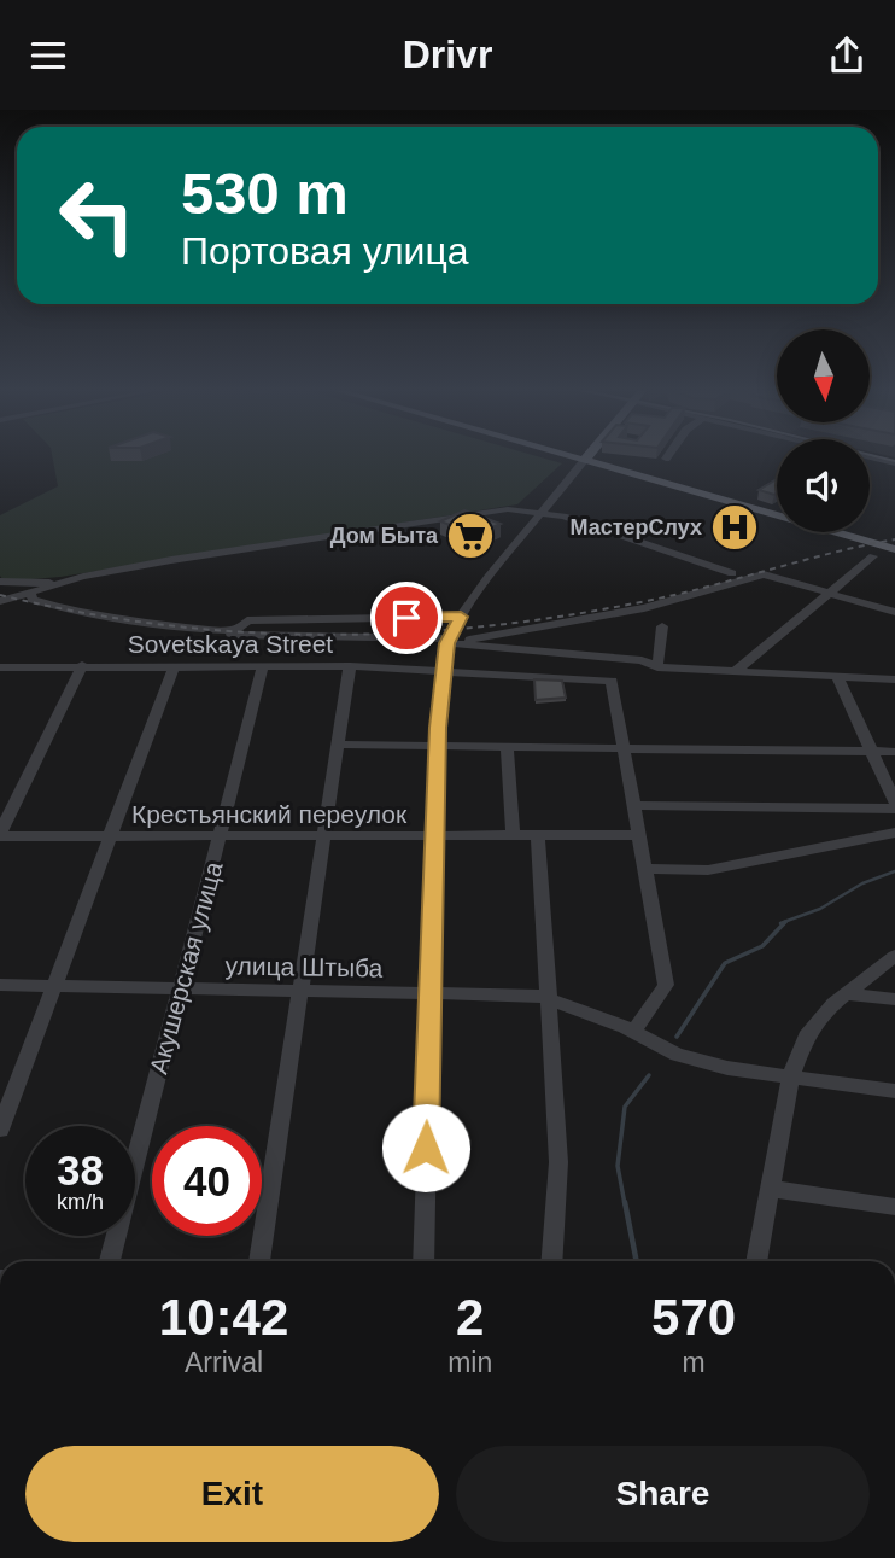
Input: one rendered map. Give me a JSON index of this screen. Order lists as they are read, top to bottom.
{
  "streets": {
    "street": [
      "Sovetskaya Street",
      "Крестьянский переулок",
      "улица Штыба",
      "Акушерская улица"
    ]
  },
  "crossings": [
    ["Sovetskaya Street", "Акушерская улица"],
    ["Крестьянский переулок", "Акушерская улица"],
    ["улица Штыба", "Акушерская улица"]
  ],
  "places": {
    "hospital": ["МастерСлух"],
    "supermarket": ["Дом Быта"]
  },
  "north": "bottom",
  "page": {
    "header": "Drivr",
    "turn": ["530 m", "Портовая улица"],
    "speed": "38 km/h",
    "limit": "40",
    "eta": [
      "10:42",
      "Arrival",
      "2",
      "min",
      "570",
      "m"
    ],
    "buttons": ["Exit", "Share"]
  }
}
